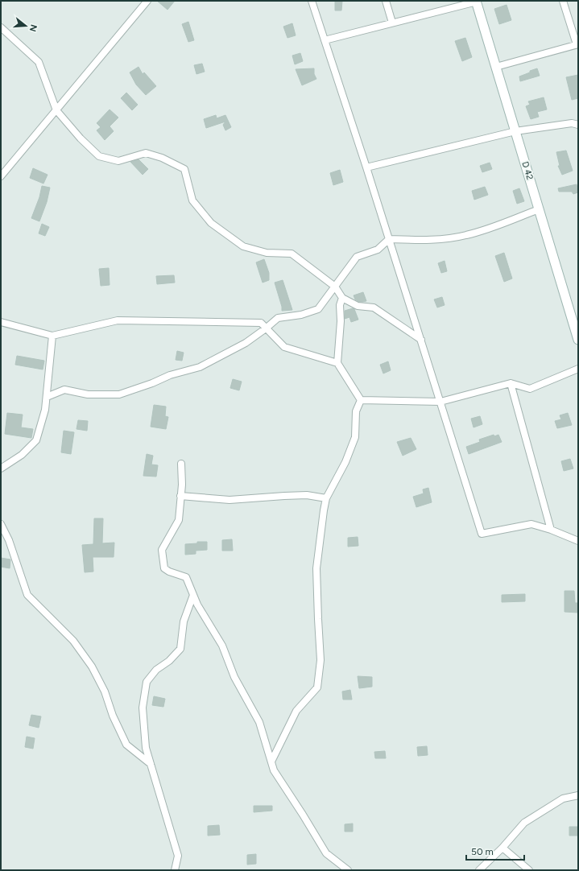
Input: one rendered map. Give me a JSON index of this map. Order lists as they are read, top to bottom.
{
  "streets": {
    "street": ["D 42"]
  },
  "scale_bar": "50 m",
  "north": "right"
}
